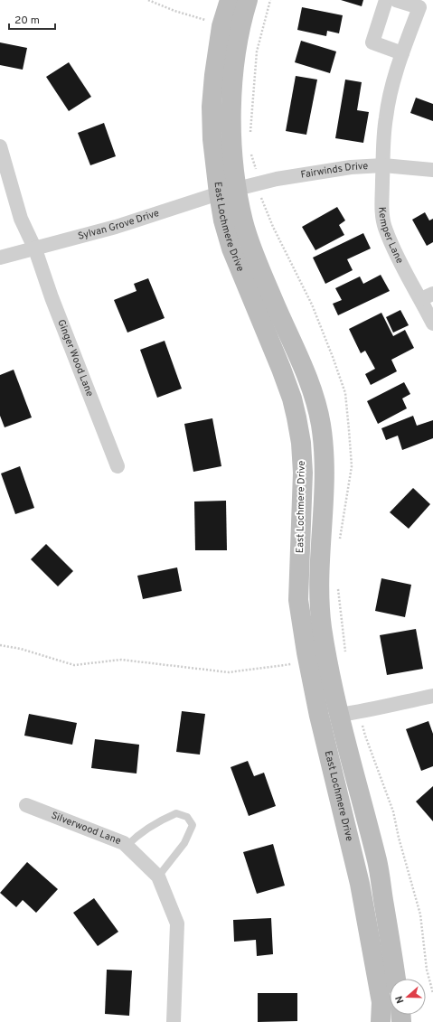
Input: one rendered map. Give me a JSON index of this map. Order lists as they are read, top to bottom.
{
  "streets": {
    "street": [
      "Fairwinds Drive",
      "Sylvan Grove Drive",
      "East Lochmere Drive",
      "Kemper Lane",
      "Ginger Wood Lane",
      "Silverwood Lane"
    ]
  },
  "crossings": [
    ["Fairwinds Drive", "Sylvan Grove Drive"],
    ["Fairwinds Drive", "East Lochmere Drive"],
    ["Fairwinds Drive", "Kemper Lane"],
    ["Sylvan Grove Drive", "East Lochmere Drive"],
    ["Sylvan Grove Drive", "Ginger Wood Lane"]
  ],
  "scale_bar": "20 m",
  "north": "left"
}
